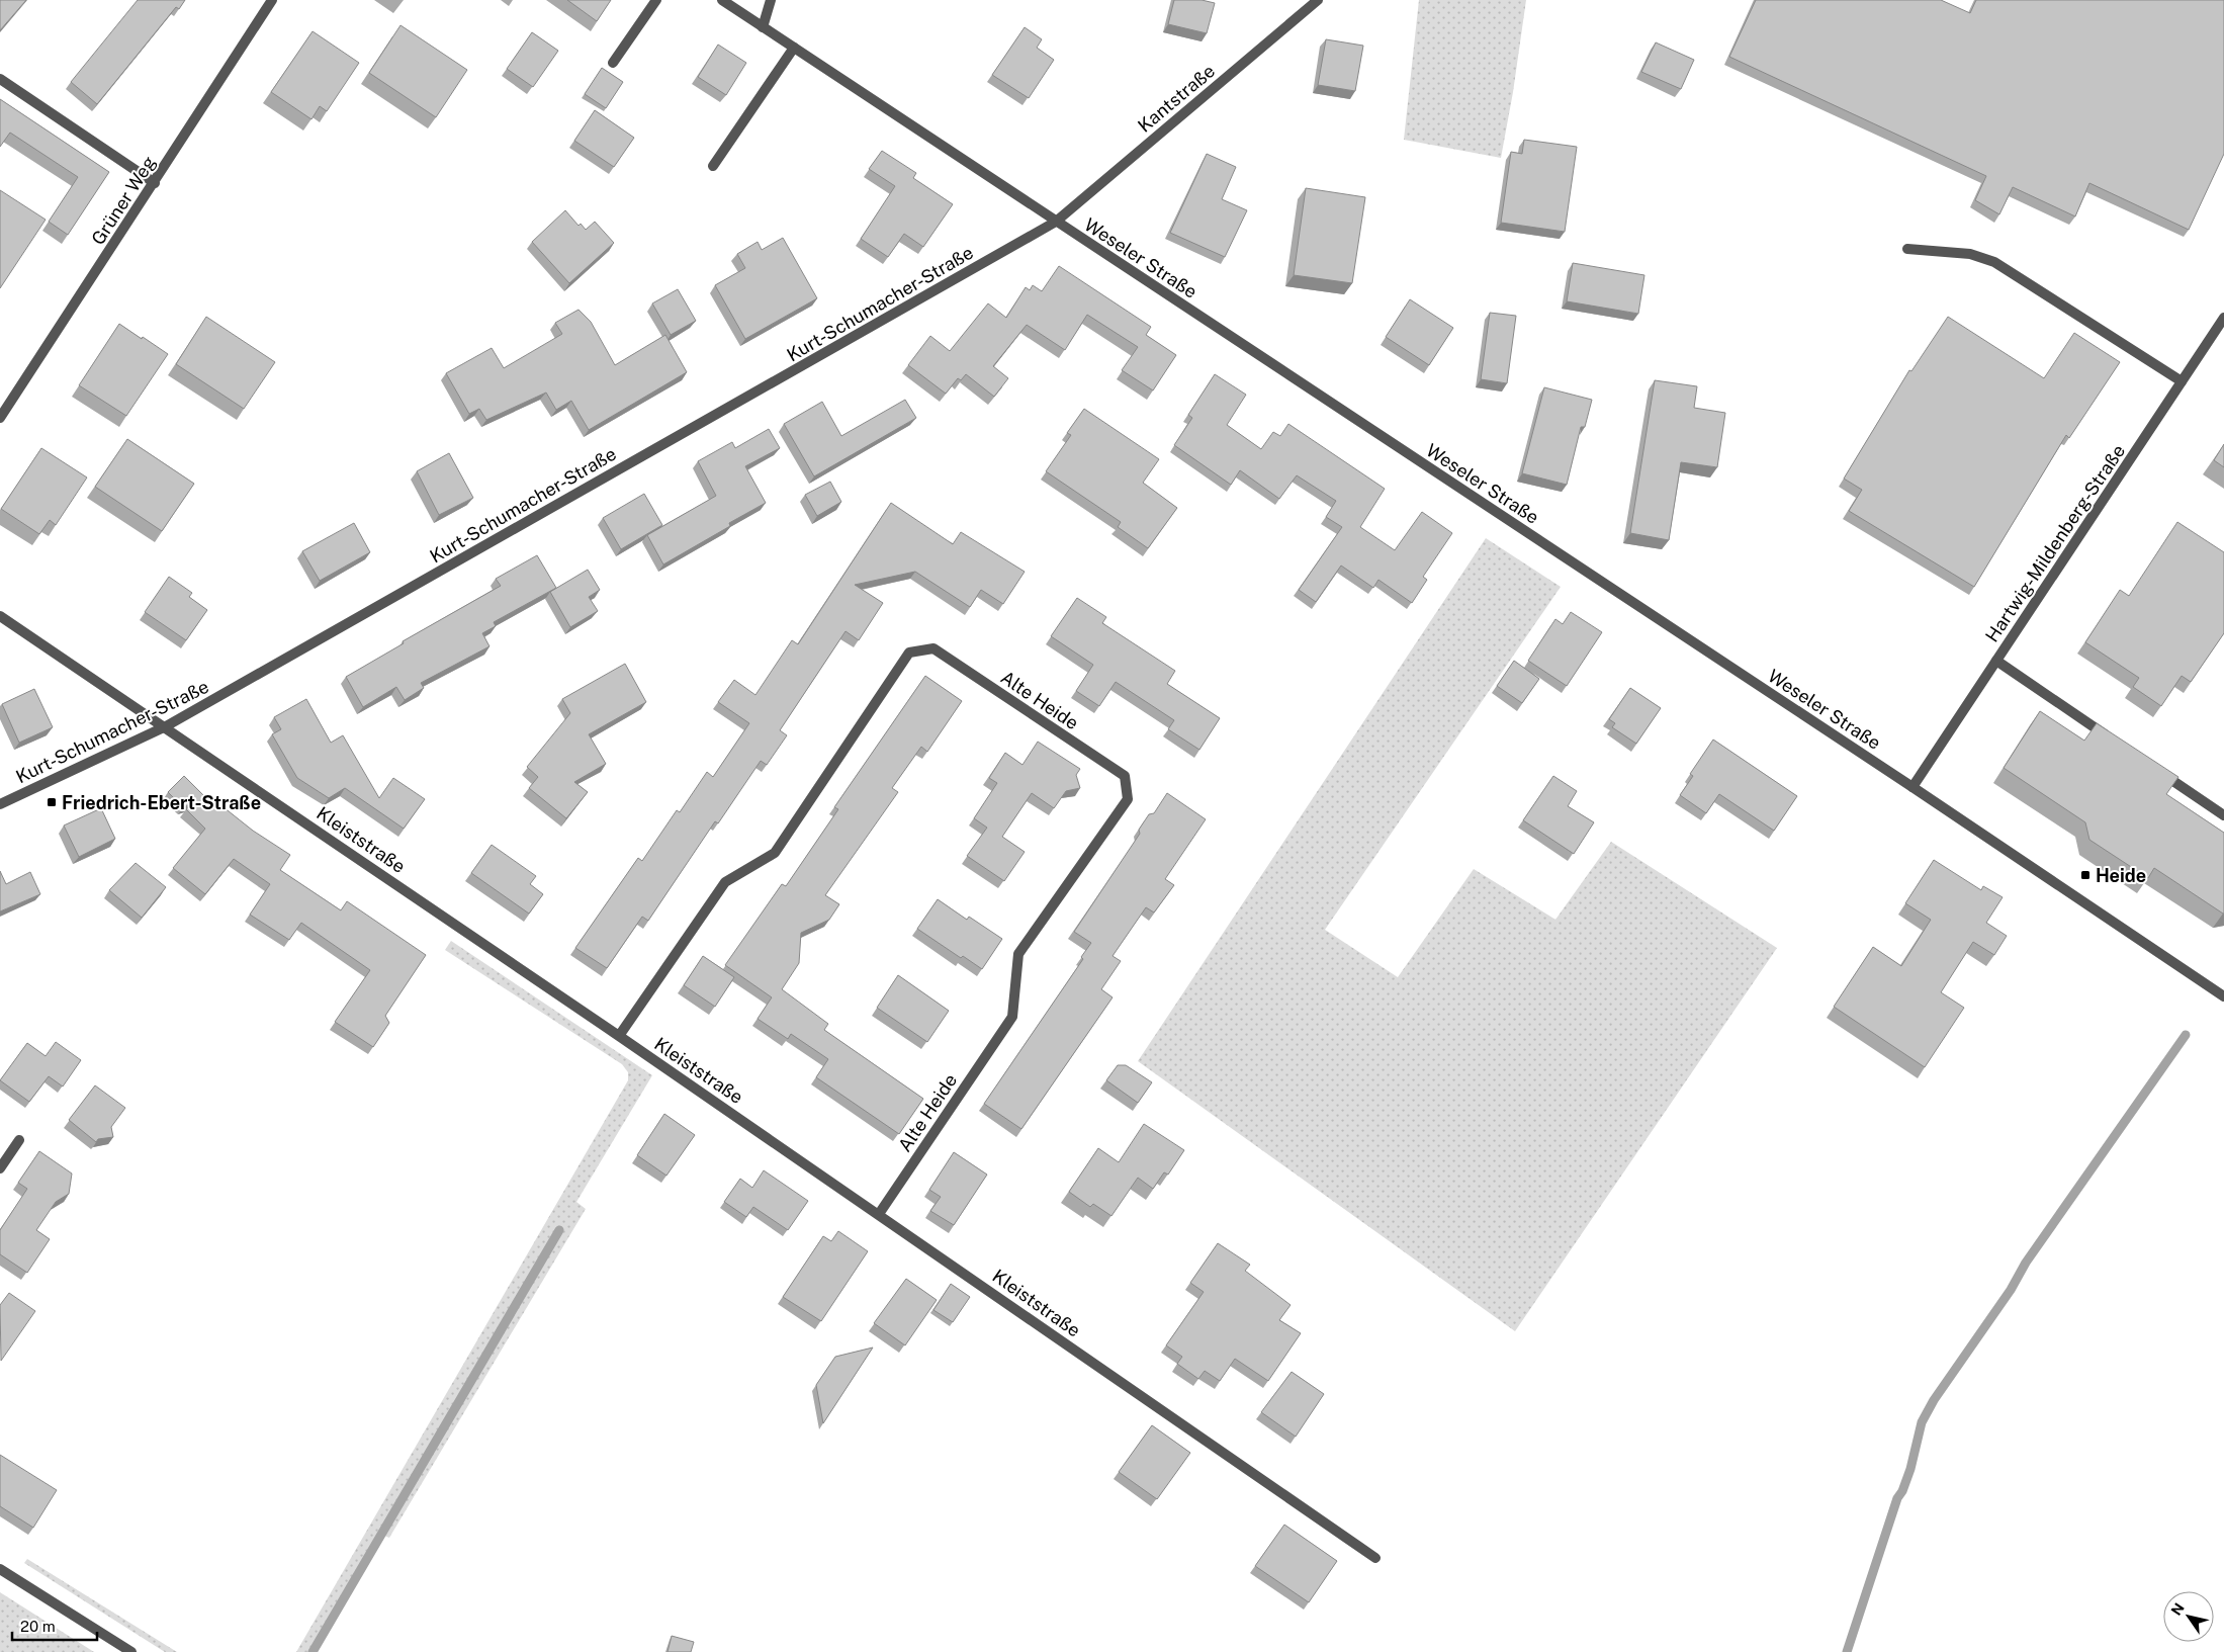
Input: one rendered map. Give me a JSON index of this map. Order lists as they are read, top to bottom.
{
  "streets": {
    "street": [
      "Kantstraße",
      "Grüner Weg",
      "Weseler Straße",
      "Kurt-Schumacher-Straße",
      "Hartwig-Mildenberg-Straße",
      "Alte Heide",
      "Kleiststraße"
    ]
  },
  "crossings": [
    ["Kantstraße", "Weseler Straße"],
    ["Kantstraße", "Kurt-Schumacher-Straße"],
    ["Weseler Straße", "Kurt-Schumacher-Straße"],
    ["Weseler Straße", "Hartwig-Mildenberg-Straße"],
    ["Kurt-Schumacher-Straße", "Kleiststraße"],
    ["Alte Heide", "Kleiststraße"]
  ],
  "places": {
    "transit": ["Friedrich-Ebert-Straße", "Heide"]
  },
  "scale_bar": "20 m",
  "north": "top left"
}
